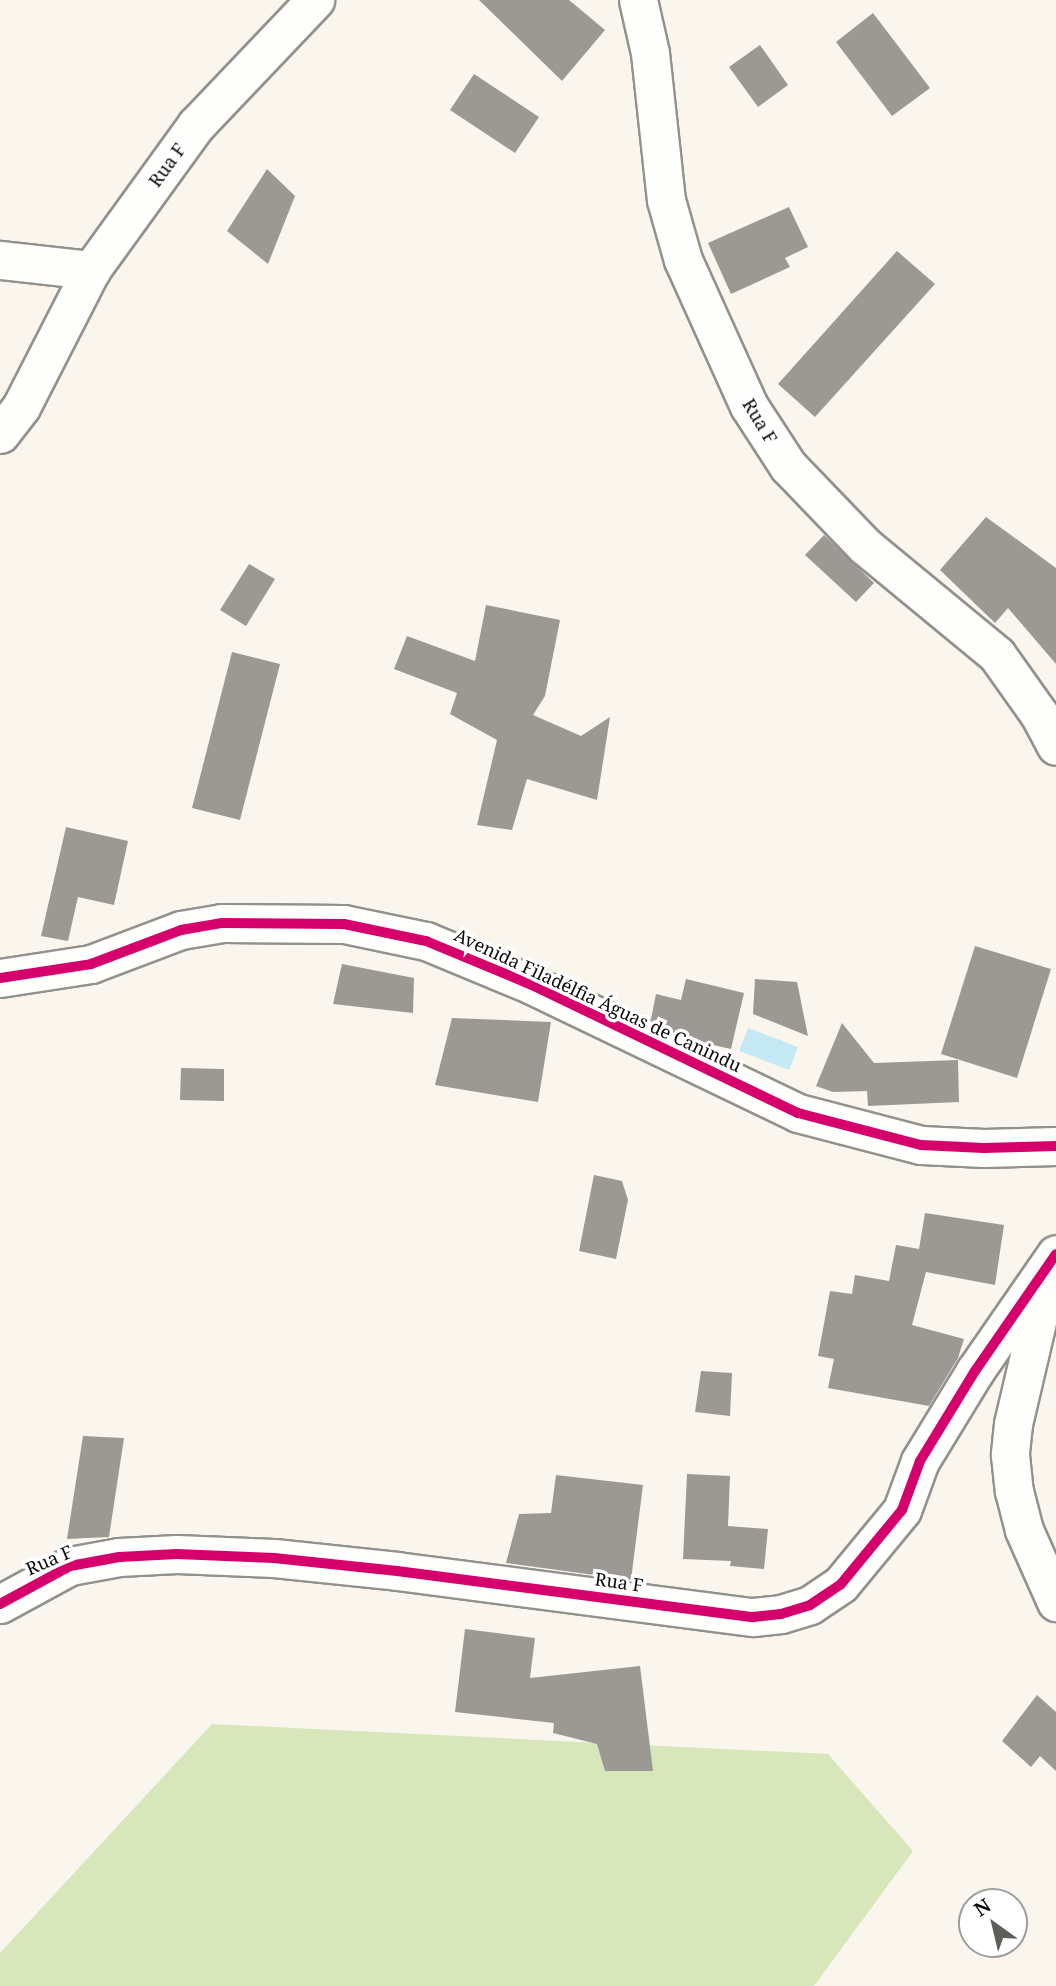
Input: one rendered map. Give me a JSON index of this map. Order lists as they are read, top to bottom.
{
  "streets": {
    "street": ["Rua F", "Avenida Filadélfia Águas de Canindu"]
  },
  "north": "top left"
}
